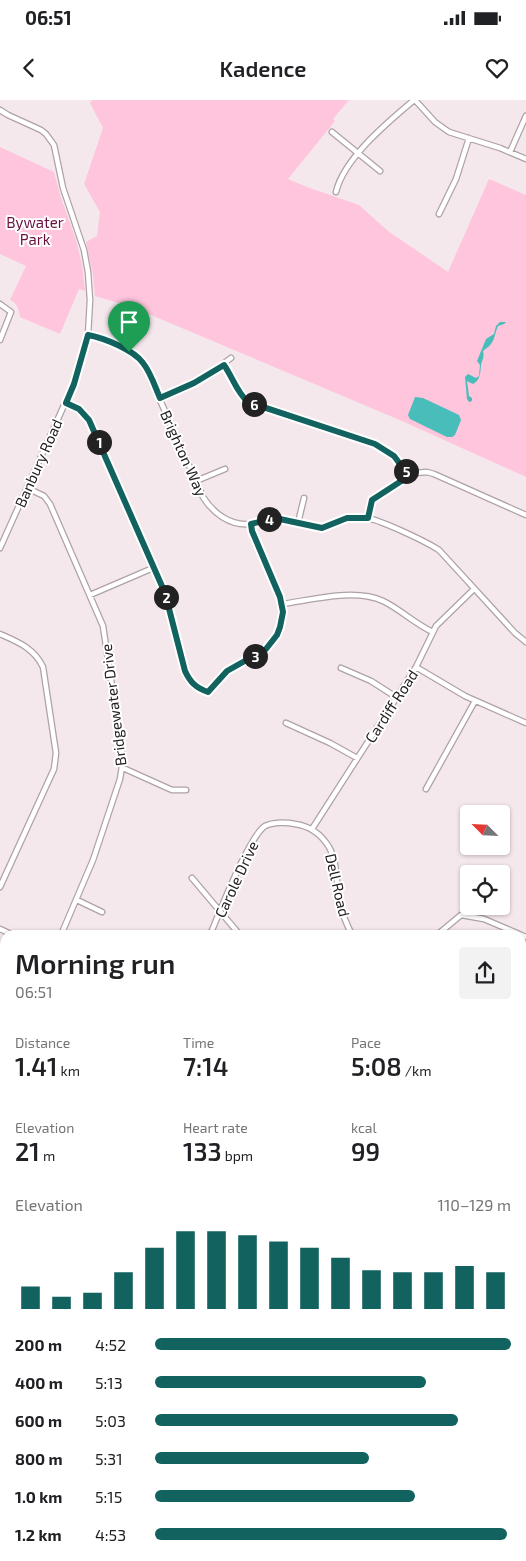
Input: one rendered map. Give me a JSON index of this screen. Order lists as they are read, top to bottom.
{
  "streets": {
    "street": [
      "Brighton Way",
      "Banbury Road",
      "Bridgewater Drive",
      "Cardiff Road",
      "Carole Drive",
      "Dell Road"
    ]
  },
  "crossings": [
    ["Brighton Way", "Banbury Road"],
    ["Brighton Way", "Cardiff Road"],
    ["Banbury Road", "Bridgewater Drive"],
    ["Cardiff Road", "Carole Drive"],
    ["Cardiff Road", "Dell Road"],
    ["Carole Drive", "Dell Road"]
  ],
  "parks": ["Bywater Park"],
  "north": "top left",
  "page": {
    "status": "06:51",
    "header": "Kadence",
    "pins": [
      "6",
      "1",
      "5",
      "4",
      "2",
      "3"
    ],
    "heading": ["Morning run", "06:51"],
    "stats": [
      ["Distance", "1.41 km"],
      ["Time", "7:14"],
      ["Pace", "5:08 /km"],
      ["Elevation", "21 m"],
      ["Heart rate", "133 bpm"],
      ["kcal", "99"]
    ],
    "chart": ["Elevation", "110–129 m"],
    "list": [
      {
        "name": "200 m",
        "note": "4:52"
      },
      {
        "name": "400 m",
        "note": "5:13"
      },
      {
        "name": "600 m",
        "note": "5:03"
      },
      {
        "name": "800 m",
        "note": "5:31"
      },
      {
        "name": "1.0 km",
        "note": "5:15"
      },
      {
        "name": "1.2 km",
        "note": "4:53"
      }
    ]
  }
}
